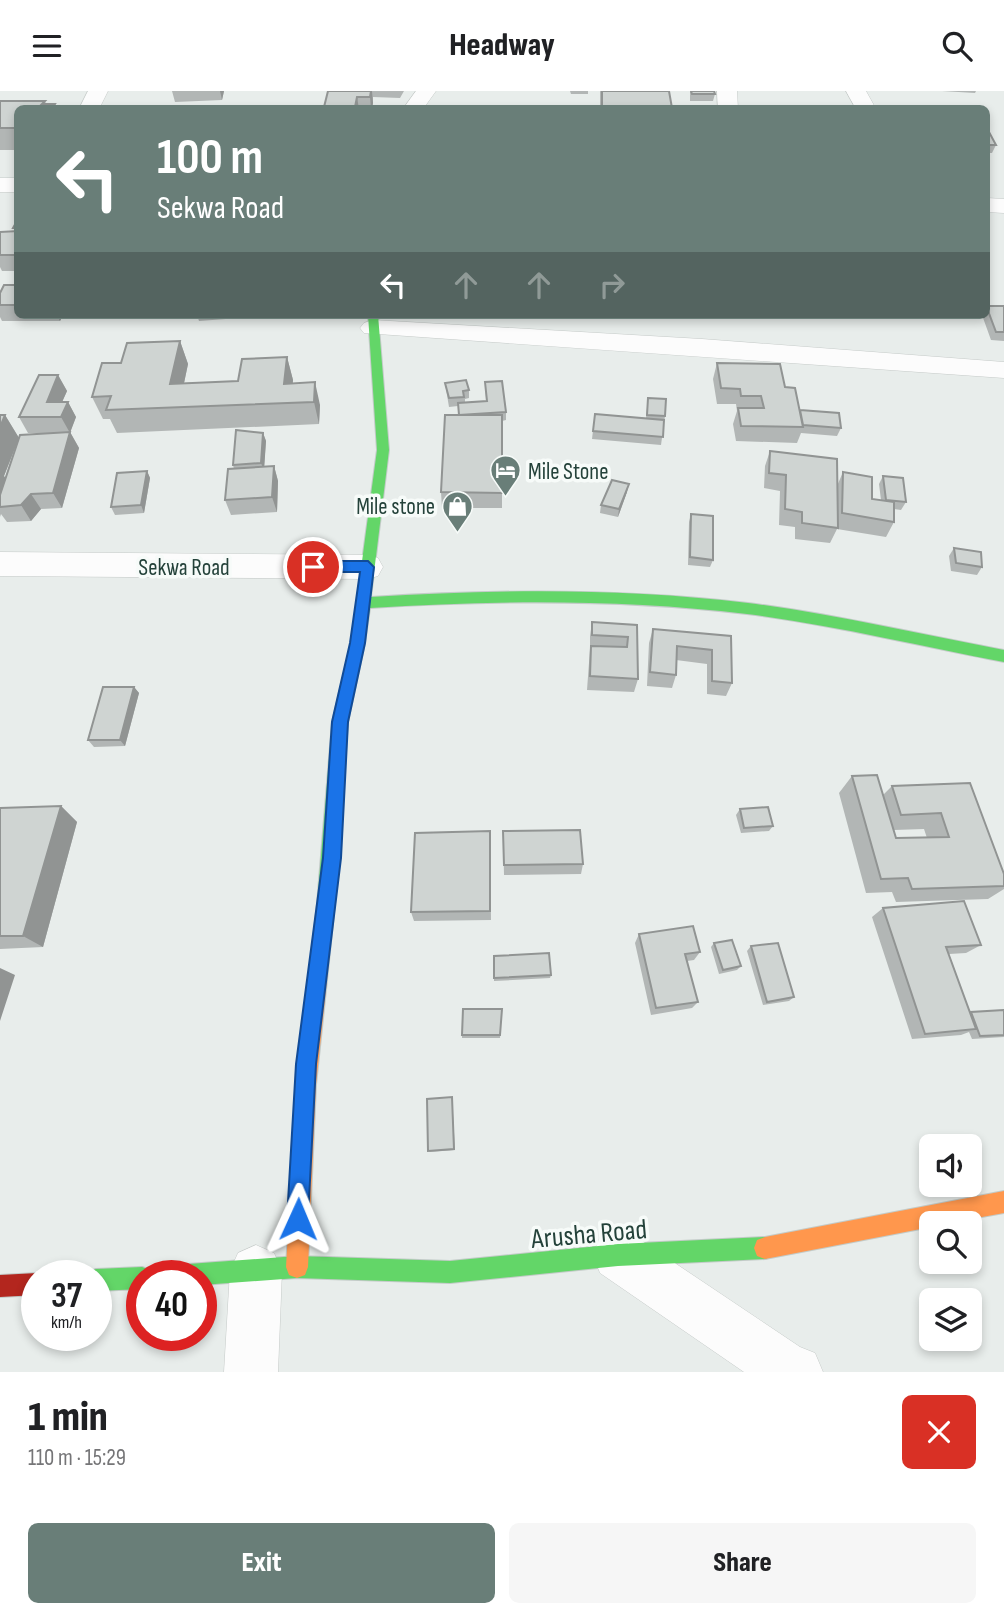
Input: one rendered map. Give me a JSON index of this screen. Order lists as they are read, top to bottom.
{
  "streets": {
    "street": ["Sekwa Road", "Arusha Road"]
  },
  "places": {
    "hotel": ["Mile Stone"],
    "shop": ["Mile stone"]
  },
  "page": {
    "header": "Headway",
    "turn": ["100 m", "Sekwa Road"],
    "speed": "37 km/h",
    "limit": "40",
    "heading": ["1 min", "110 m · 15:29"],
    "buttons": ["Exit", "Share"]
  }
}
